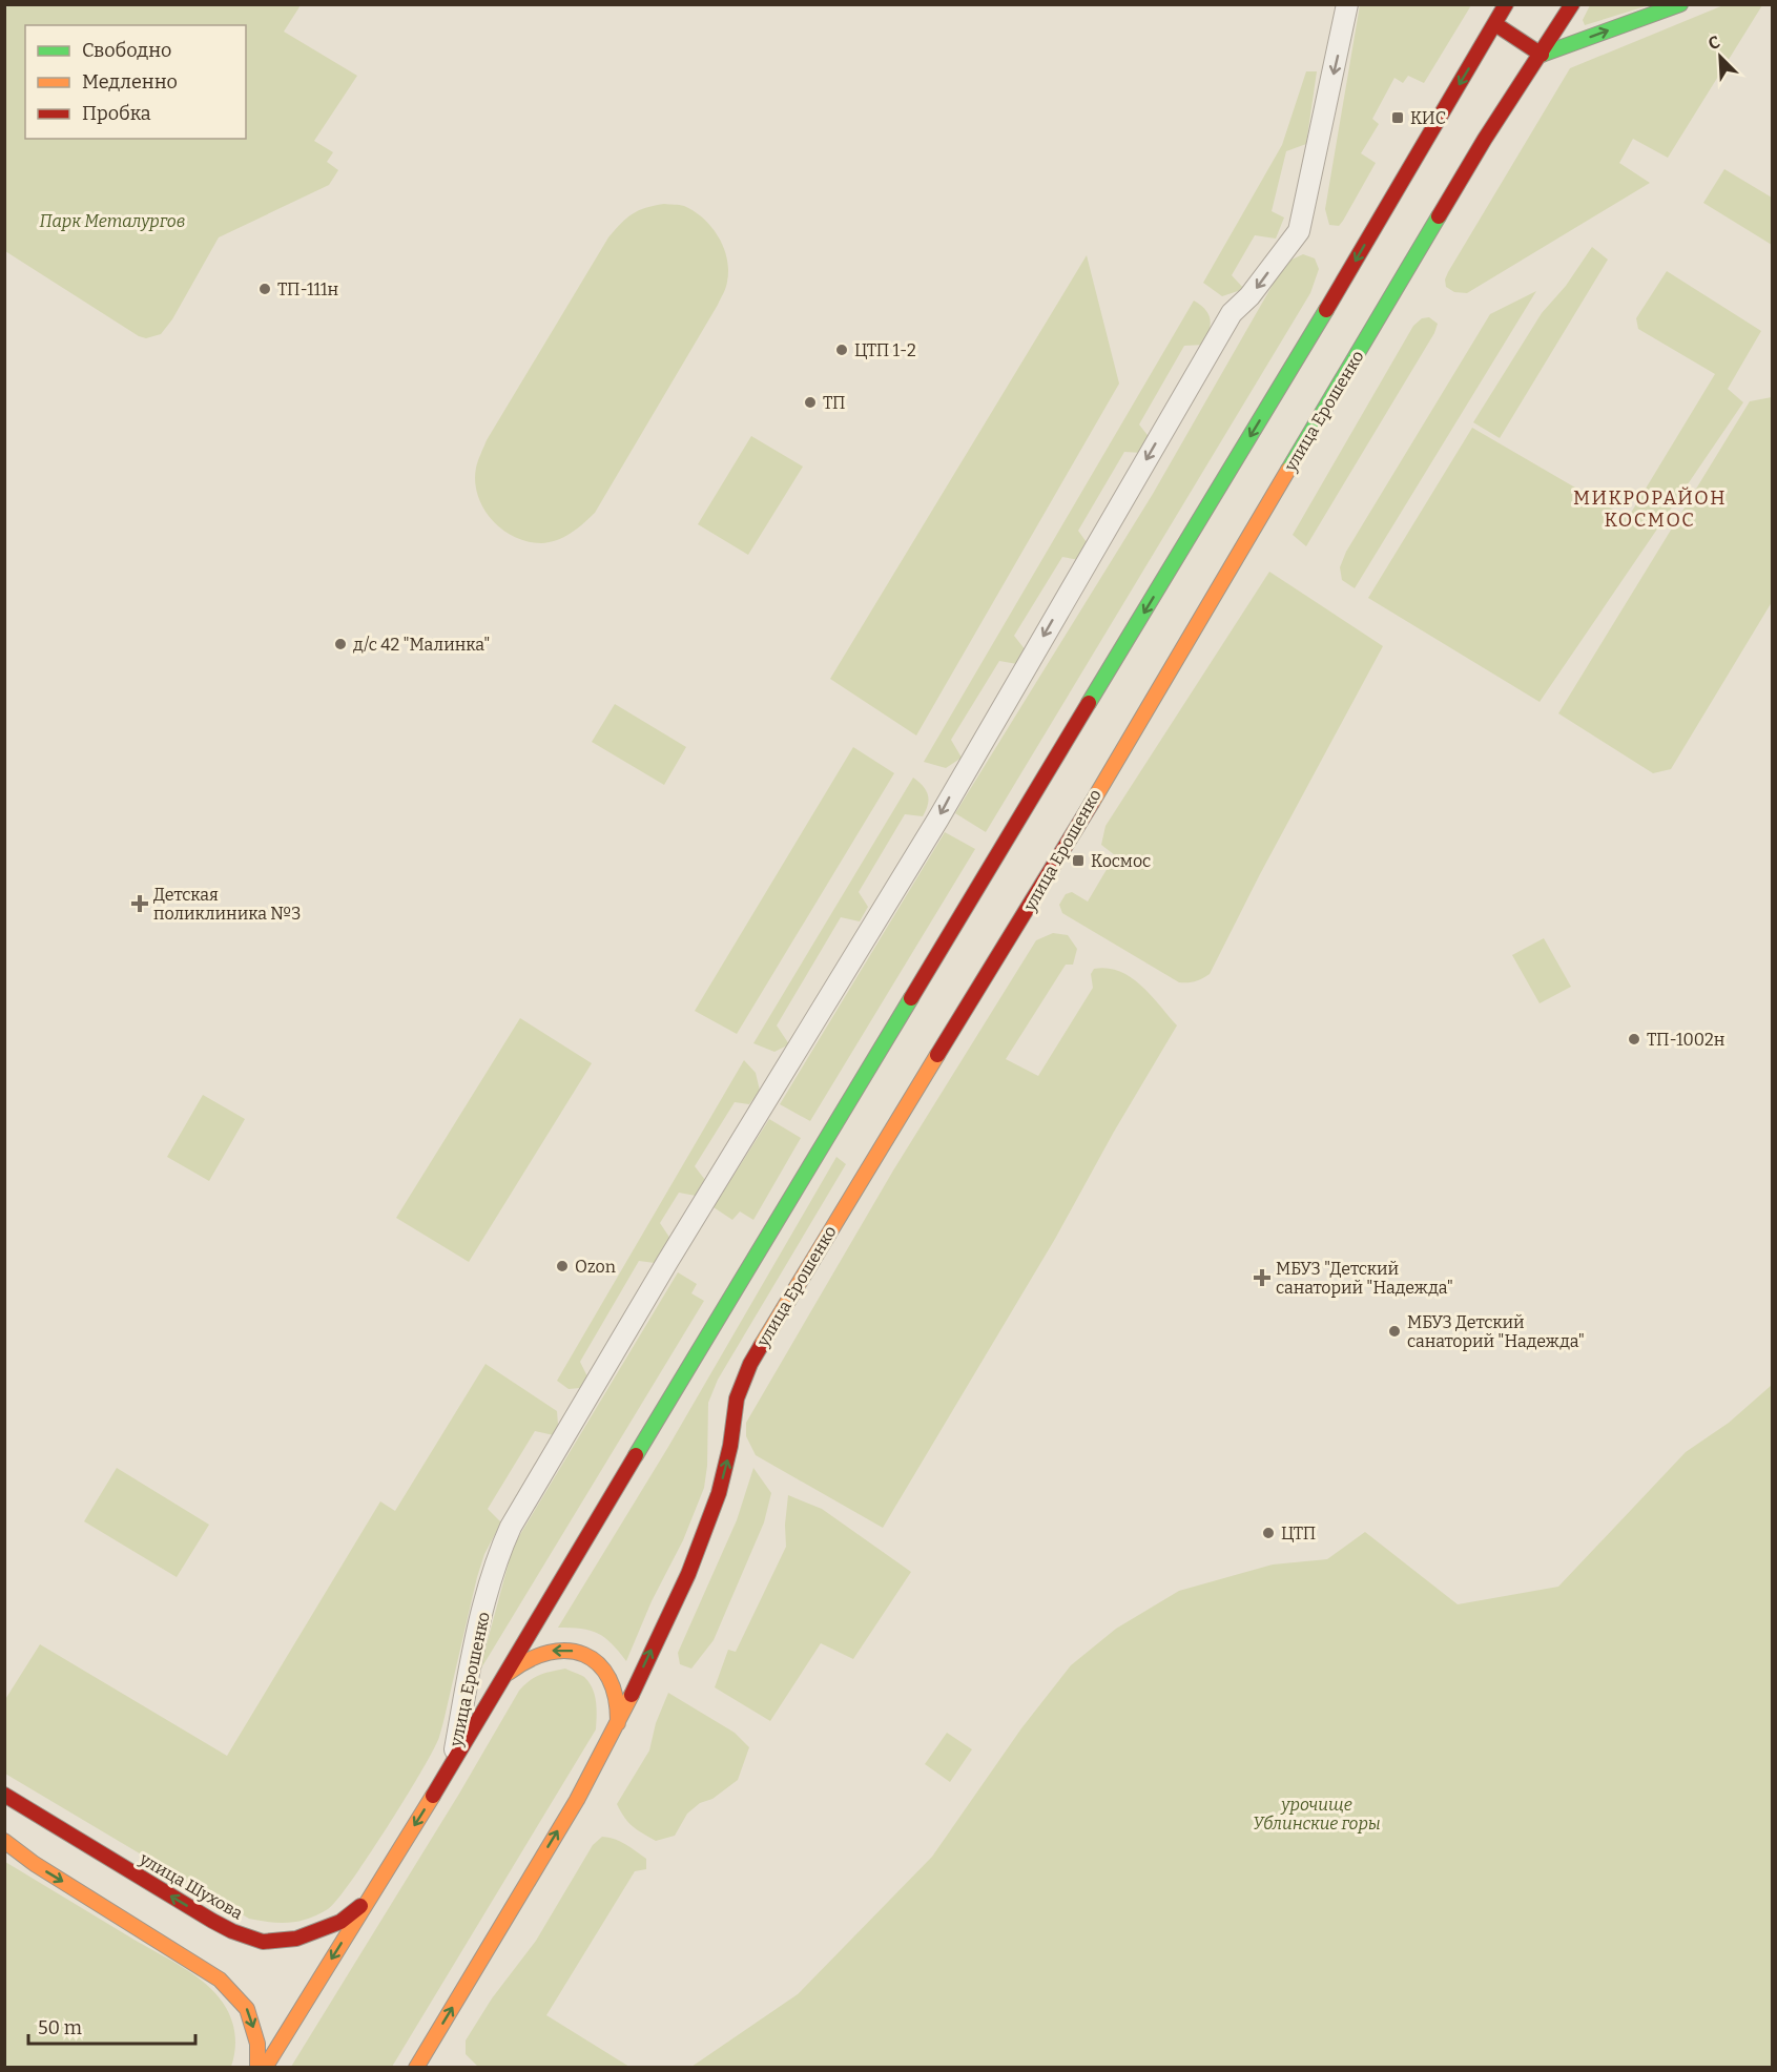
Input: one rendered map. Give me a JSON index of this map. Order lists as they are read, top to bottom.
{
  "streets": {
    "main road": ["улица Ерошенко", "улица Шухова"]
  },
  "crossings": [
    ["улица Ерошенко", "улица Шухова"]
  ],
  "one_way": ["улица Шухова"],
  "districts": ["МИКРОРАЙОН КОСМОС"],
  "parks": ["Парк Металургов", "урочище Ублинские горы"],
  "places": {
    "transit": ["КИС", "Космос"],
    "other": [
      "ТП-111н",
      "ЦТП 1-2",
      "ТП",
      "д/с 42 \"Малинка\"",
      "ТП-1002н",
      "Ozon",
      "МБУЗ Детский санаторий \"Надежда\"",
      "ЦТП"
    ],
    "health": ["Детская поликлиника №3", "МБУЗ \"Детский санаторий \"Надежда\""]
  },
  "legend": ["Свободно", "Медленно", "Пробка"],
  "scale_bar": "50 m",
  "north": "top left"
}
